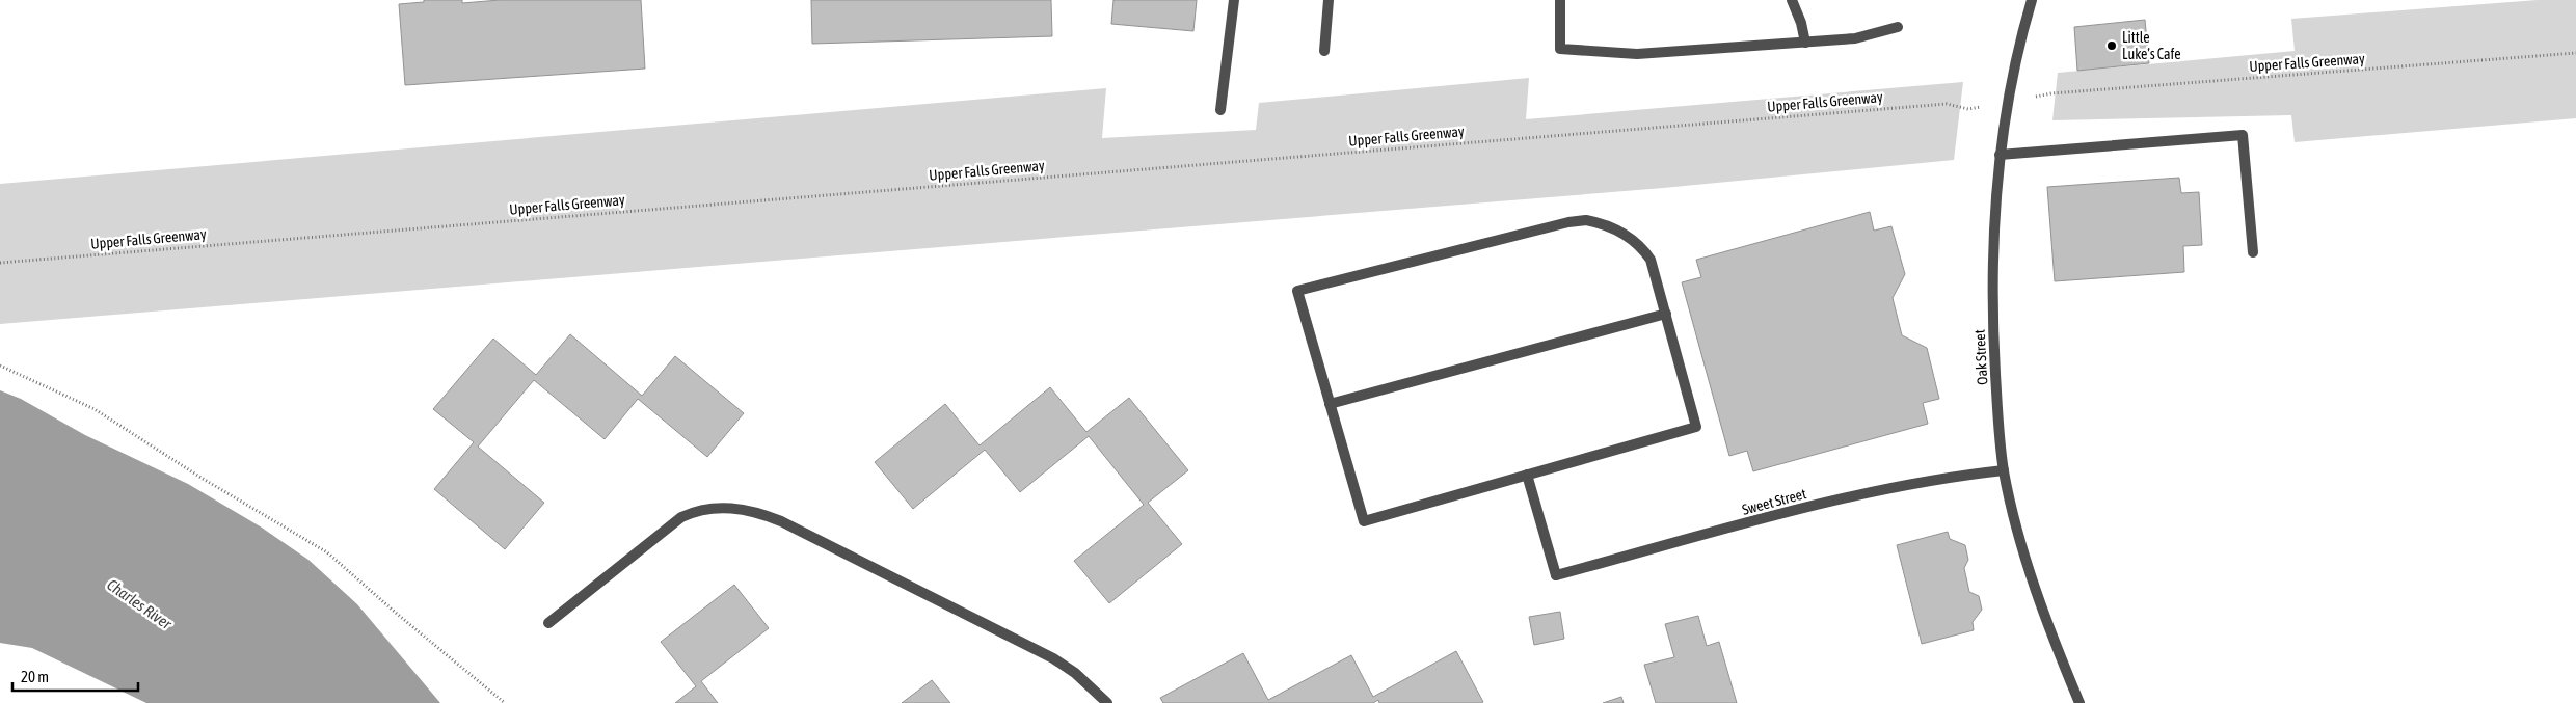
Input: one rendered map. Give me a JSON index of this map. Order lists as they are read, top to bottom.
{
  "streets": {
    "street": ["Oak Street", "Sweet Street"],
    "path": ["Upper Falls Greenway"]
  },
  "crossings": [
    ["Oak Street", "Sweet Street"]
  ],
  "water": ["Charles River"],
  "places": ["Little Luke’s Cafe"],
  "scale_bar": "20 m"
}
